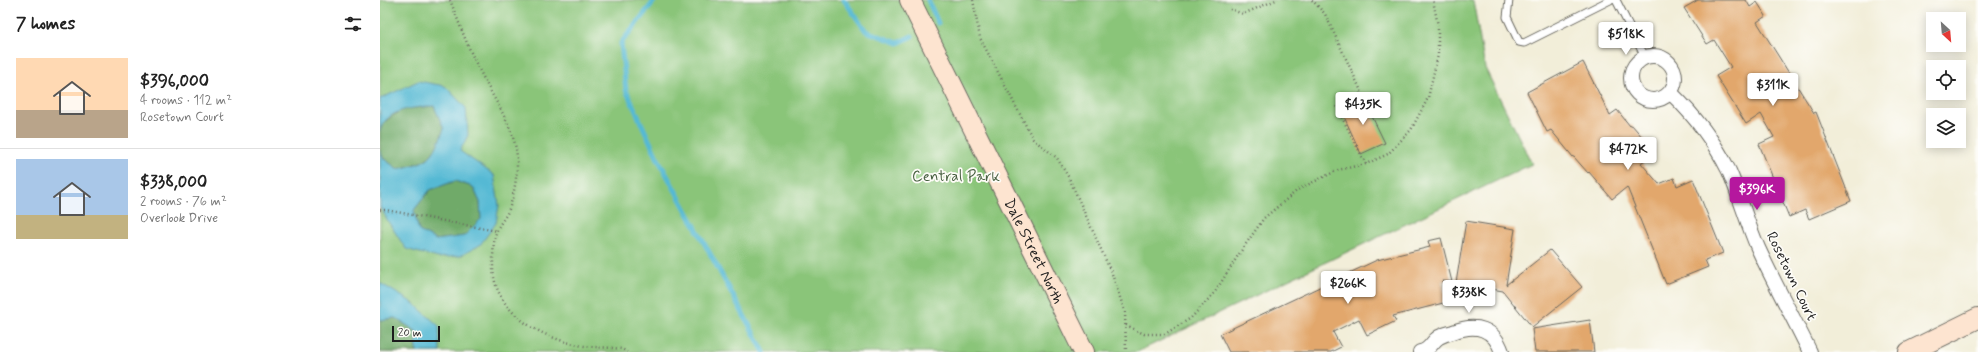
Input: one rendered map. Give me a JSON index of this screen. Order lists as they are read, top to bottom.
{
  "streets": {
    "main road": ["Dale Street North"],
    "street": ["Rosetown Court"]
  },
  "parks": ["Central Park"],
  "scale_bar": "20 m",
  "north": "bottom right",
  "page": {
    "heading": "7 homes",
    "price": [
      "$518K",
      "$311K",
      "$435K",
      "$472K",
      "$396K",
      "$266K",
      "$338K"
    ],
    "list": [
      {
        "name": "$396,000",
        "note": "4 rooms · 112 m² · Rosetown Court"
      },
      {
        "name": "$338,000",
        "note": "2 rooms · 76 m² · Overlook Drive"
      }
    ],
    "scale": "20 m"
  }
}
